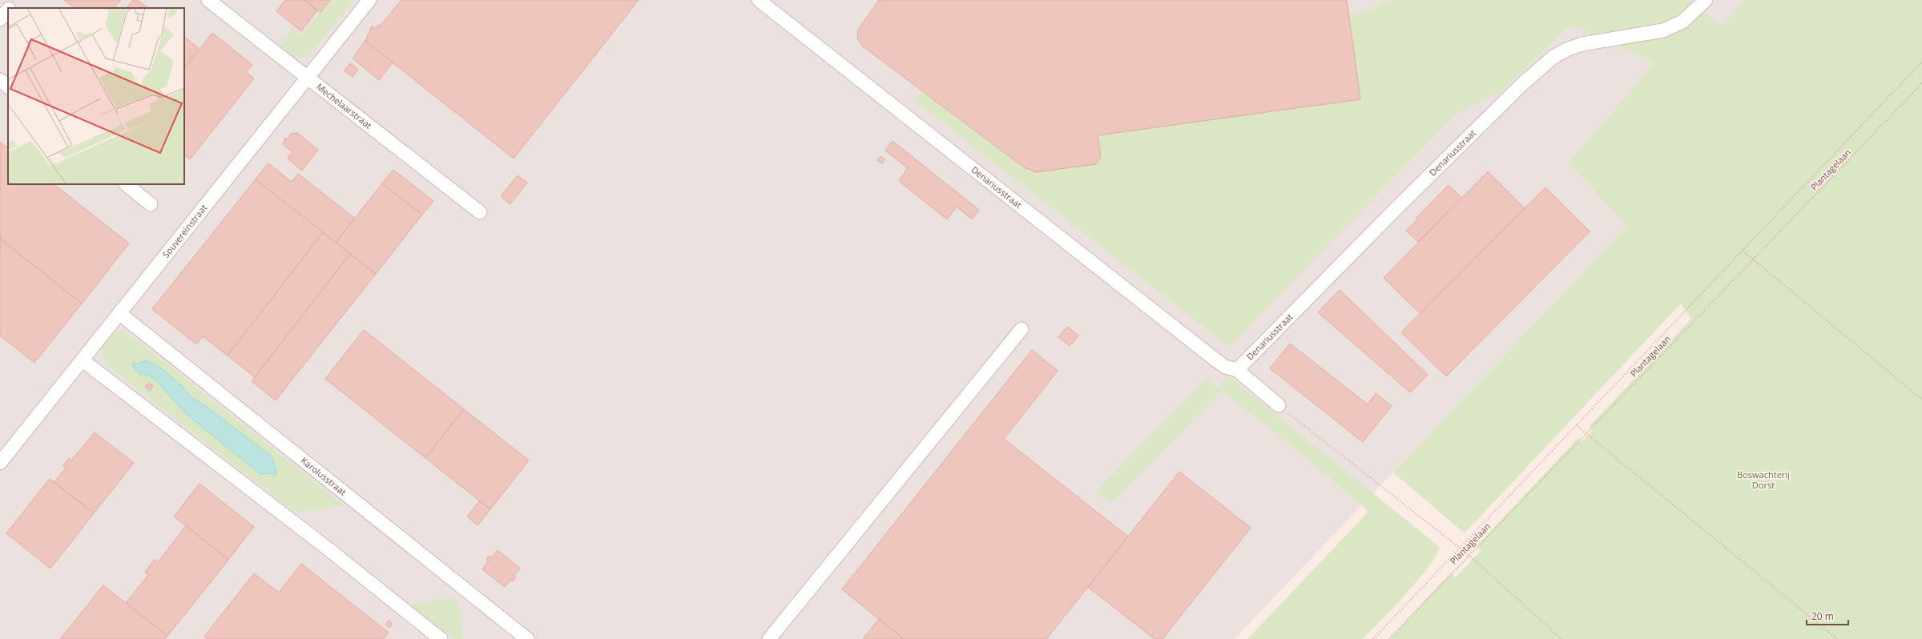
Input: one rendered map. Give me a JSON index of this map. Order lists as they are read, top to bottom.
{
  "streets": {
    "street": [
      "Mechelaarstraat",
      "Denariusstraat",
      "Souvereinstraat",
      "Karolusstraat"
    ],
    "path": ["Plantagelaan"]
  },
  "crossings": [
    ["Mechelaarstraat", "Souvereinstraat"],
    ["Souvereinstraat", "Karolusstraat"]
  ],
  "parks": ["Boswachterij Dorst"],
  "scale_bar": "20 m"
}
